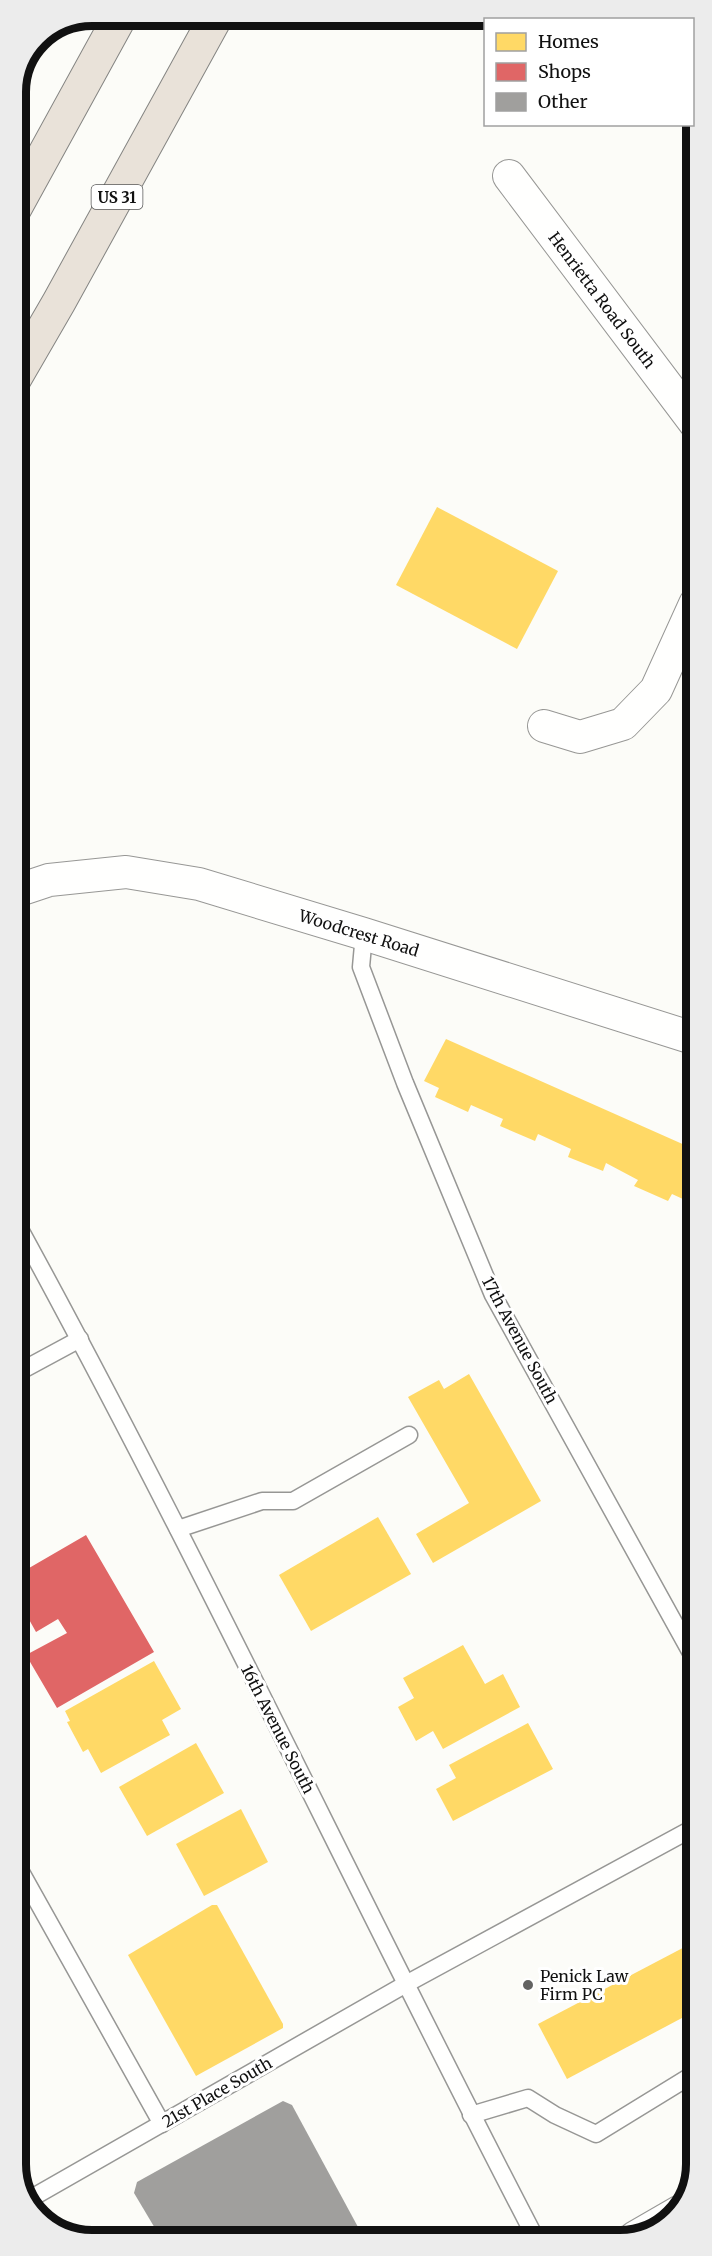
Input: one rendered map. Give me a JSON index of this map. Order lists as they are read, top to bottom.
{
  "streets": {
    "highway": ["US 31"],
    "street": ["Henrietta Road South", "Woodcrest Road"],
    "lane": ["17th Avenue South", "16th Avenue South", "21st Place South"]
  },
  "crossings": [
    ["Woodcrest Road", "17th Avenue South"],
    ["16th Avenue South", "21st Place South"]
  ],
  "places": ["Penick Law Firm PC"],
  "legend": ["Homes", "Shops", "Other"]
}
